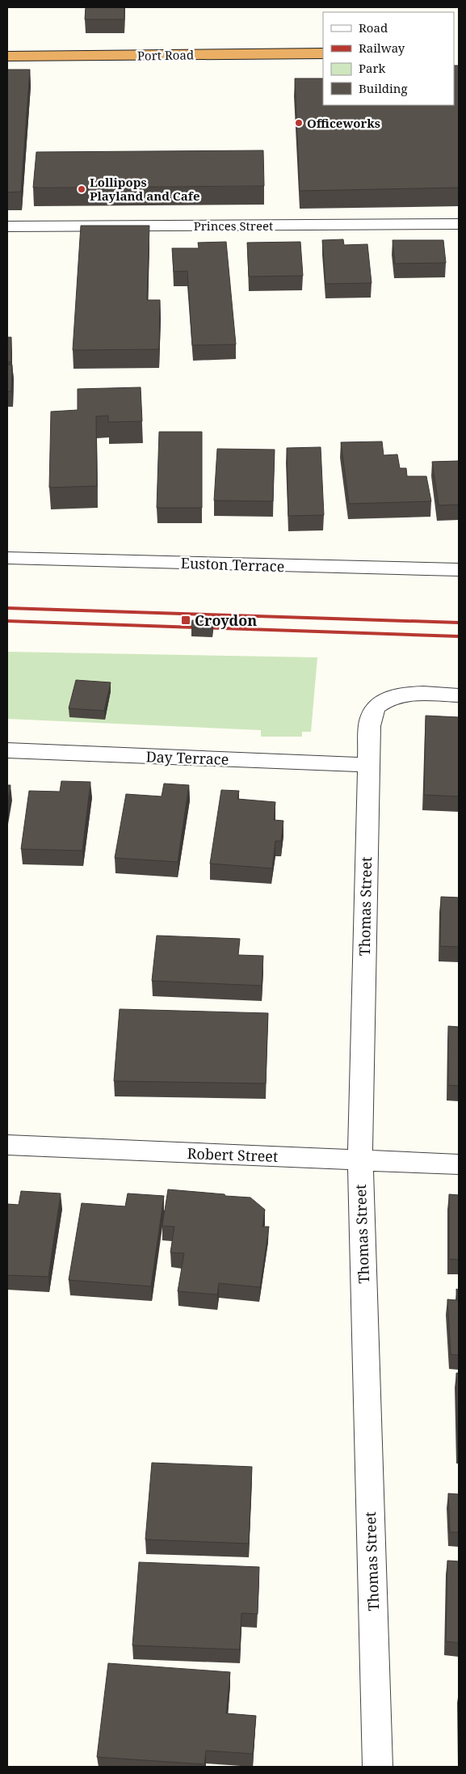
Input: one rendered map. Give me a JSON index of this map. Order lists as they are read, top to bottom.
{
  "streets": {
    "highway": ["Port Road"],
    "street": [
      "Princes Street",
      "Euston Terrace",
      "Day Terrace",
      "Thomas Street",
      "Robert Street"
    ]
  },
  "crossings": [
    ["Day Terrace", "Thomas Street"],
    ["Thomas Street", "Robert Street"]
  ],
  "places": {
    "other": ["Officeworks", "Lollipops Playland and Cafe"],
    "transit": ["Croydon"]
  },
  "legend": [
    "Road",
    "Railway",
    "Park",
    "Building"
  ]
}
